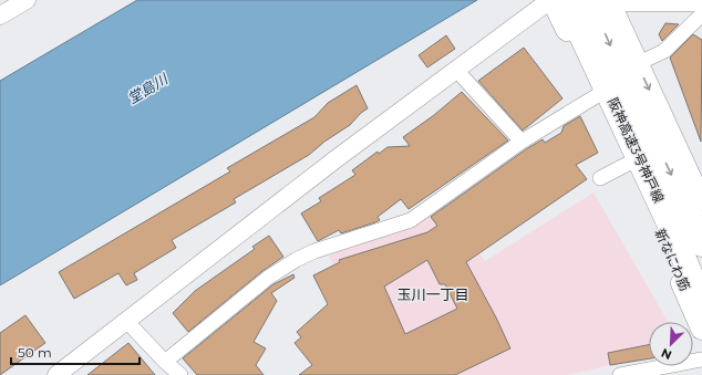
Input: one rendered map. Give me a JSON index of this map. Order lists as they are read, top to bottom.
{
  "streets": {
    "highway": ["阪神高速3号神戸線"],
    "main road": ["新なにわ筋"]
  },
  "districts": ["玉川一丁目"],
  "water": ["堂島川"],
  "scale_bar": "50 m",
  "north": "bottom left"
}
